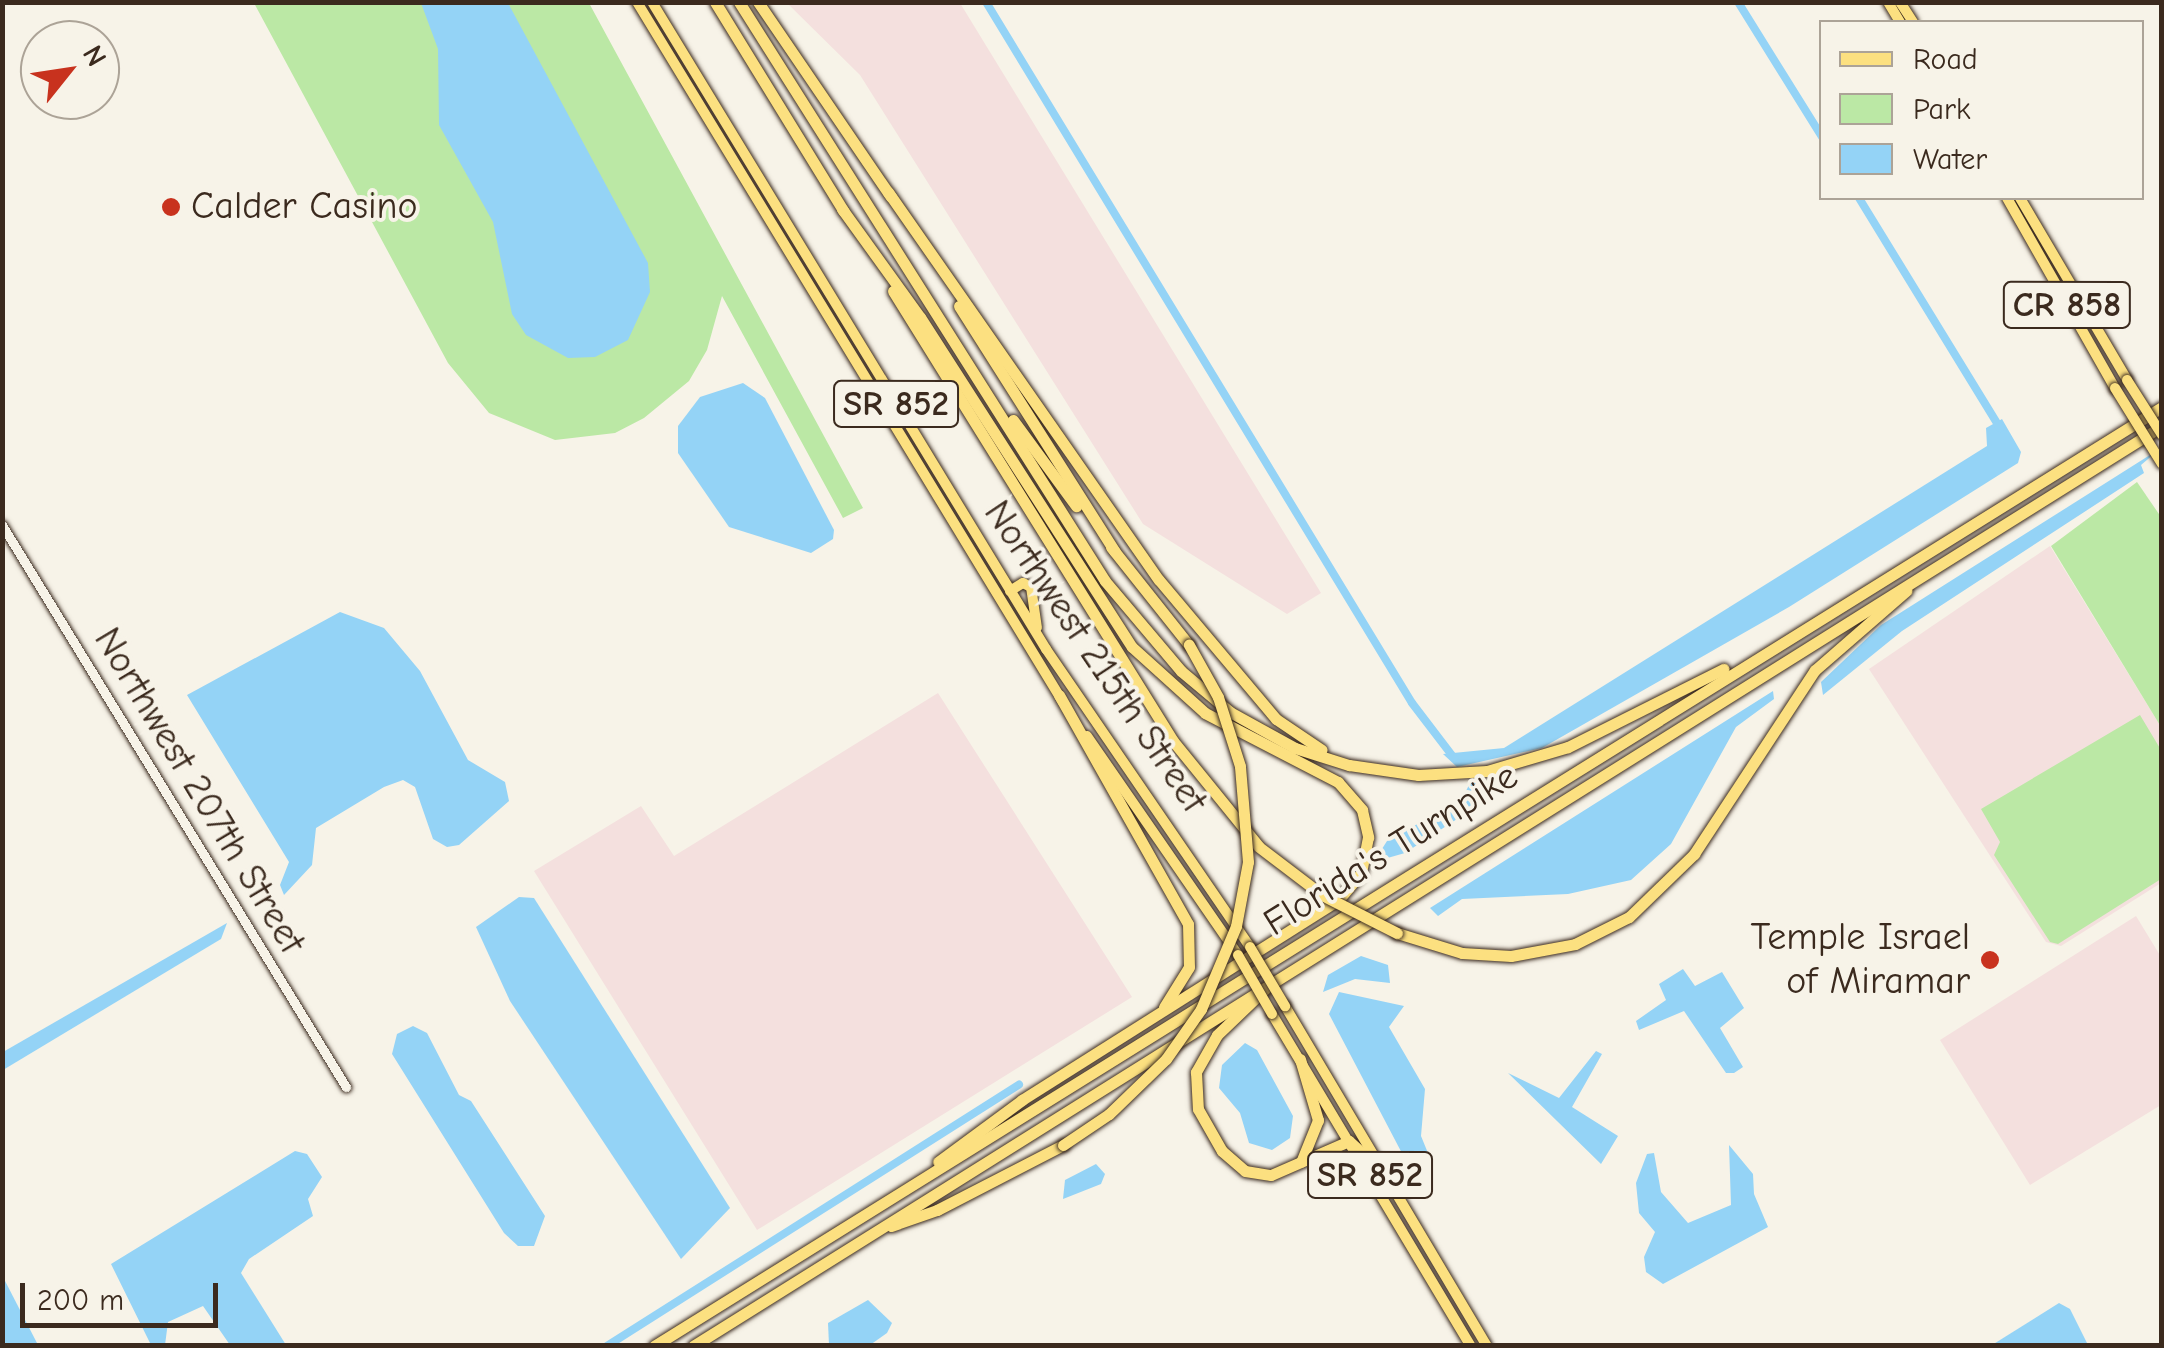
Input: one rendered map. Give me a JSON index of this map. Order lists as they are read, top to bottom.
{
  "streets": {
    "highway": ["Florida's Turnpike"],
    "main road": ["CR 858", "SR 852", "Northwest 215th Street"],
    "street": ["Northwest 207th Street"]
  },
  "places": ["Calder Casino", "Temple Israel of Miramar"],
  "legend": ["Road", "Park", "Water"],
  "scale_bar": "200 m",
  "north": "top right"
}
